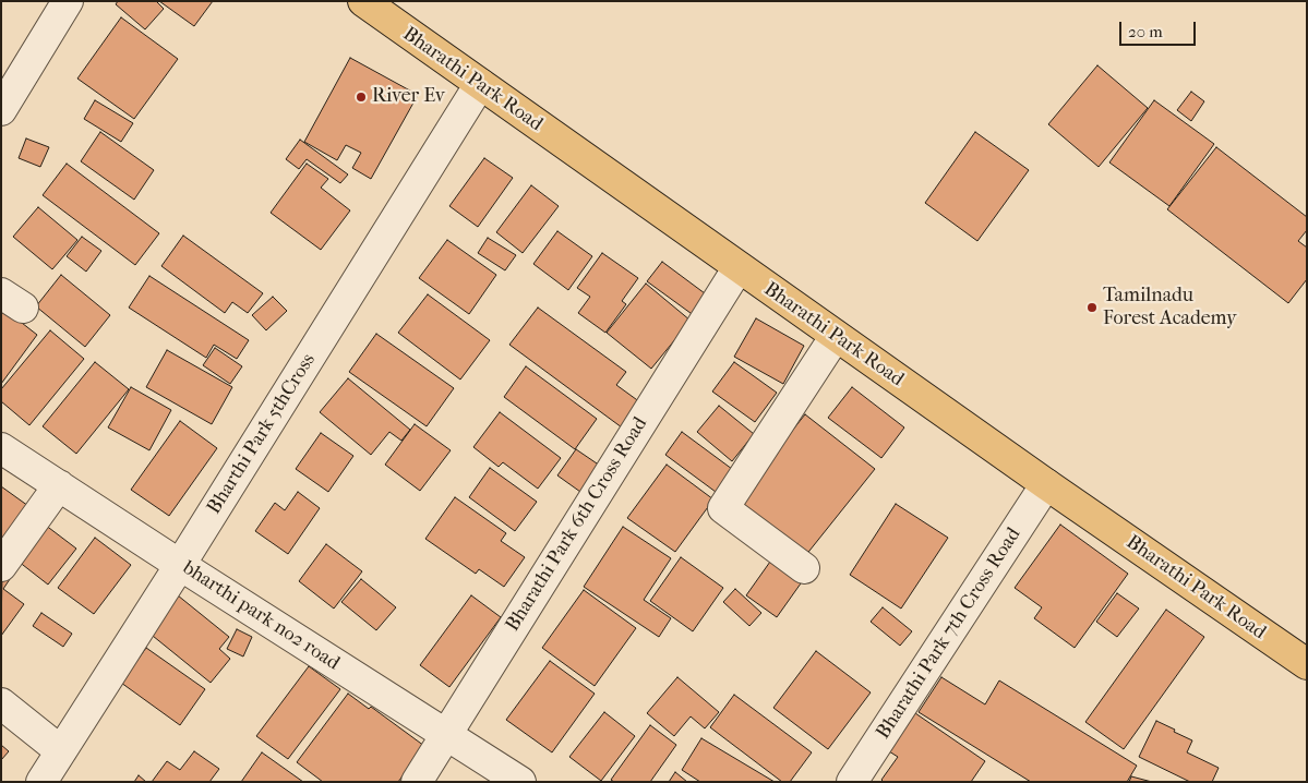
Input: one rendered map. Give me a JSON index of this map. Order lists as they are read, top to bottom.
{
  "streets": {
    "main road": ["Bharathi Park Road"],
    "street": [
      "Bharthi Park 5thCross",
      "Bharathi Park 6th Cross Road",
      "bharthi park no2 road",
      "Bharathi Park 7th Cross Road"
    ]
  },
  "crossings": [
    ["Bharathi Park Road", "Bharthi Park 5thCross"],
    ["Bharathi Park Road", "Bharathi Park 6th Cross Road"],
    ["Bharathi Park Road", "Bharathi Park 7th Cross Road"],
    ["Bharthi Park 5thCross", "bharthi park no2 road"],
    ["Bharathi Park 6th Cross Road", "bharthi park no2 road"]
  ],
  "places": ["River Ev", "Tamilnadu Forest Academy"],
  "scale_bar": "20 m"
}
